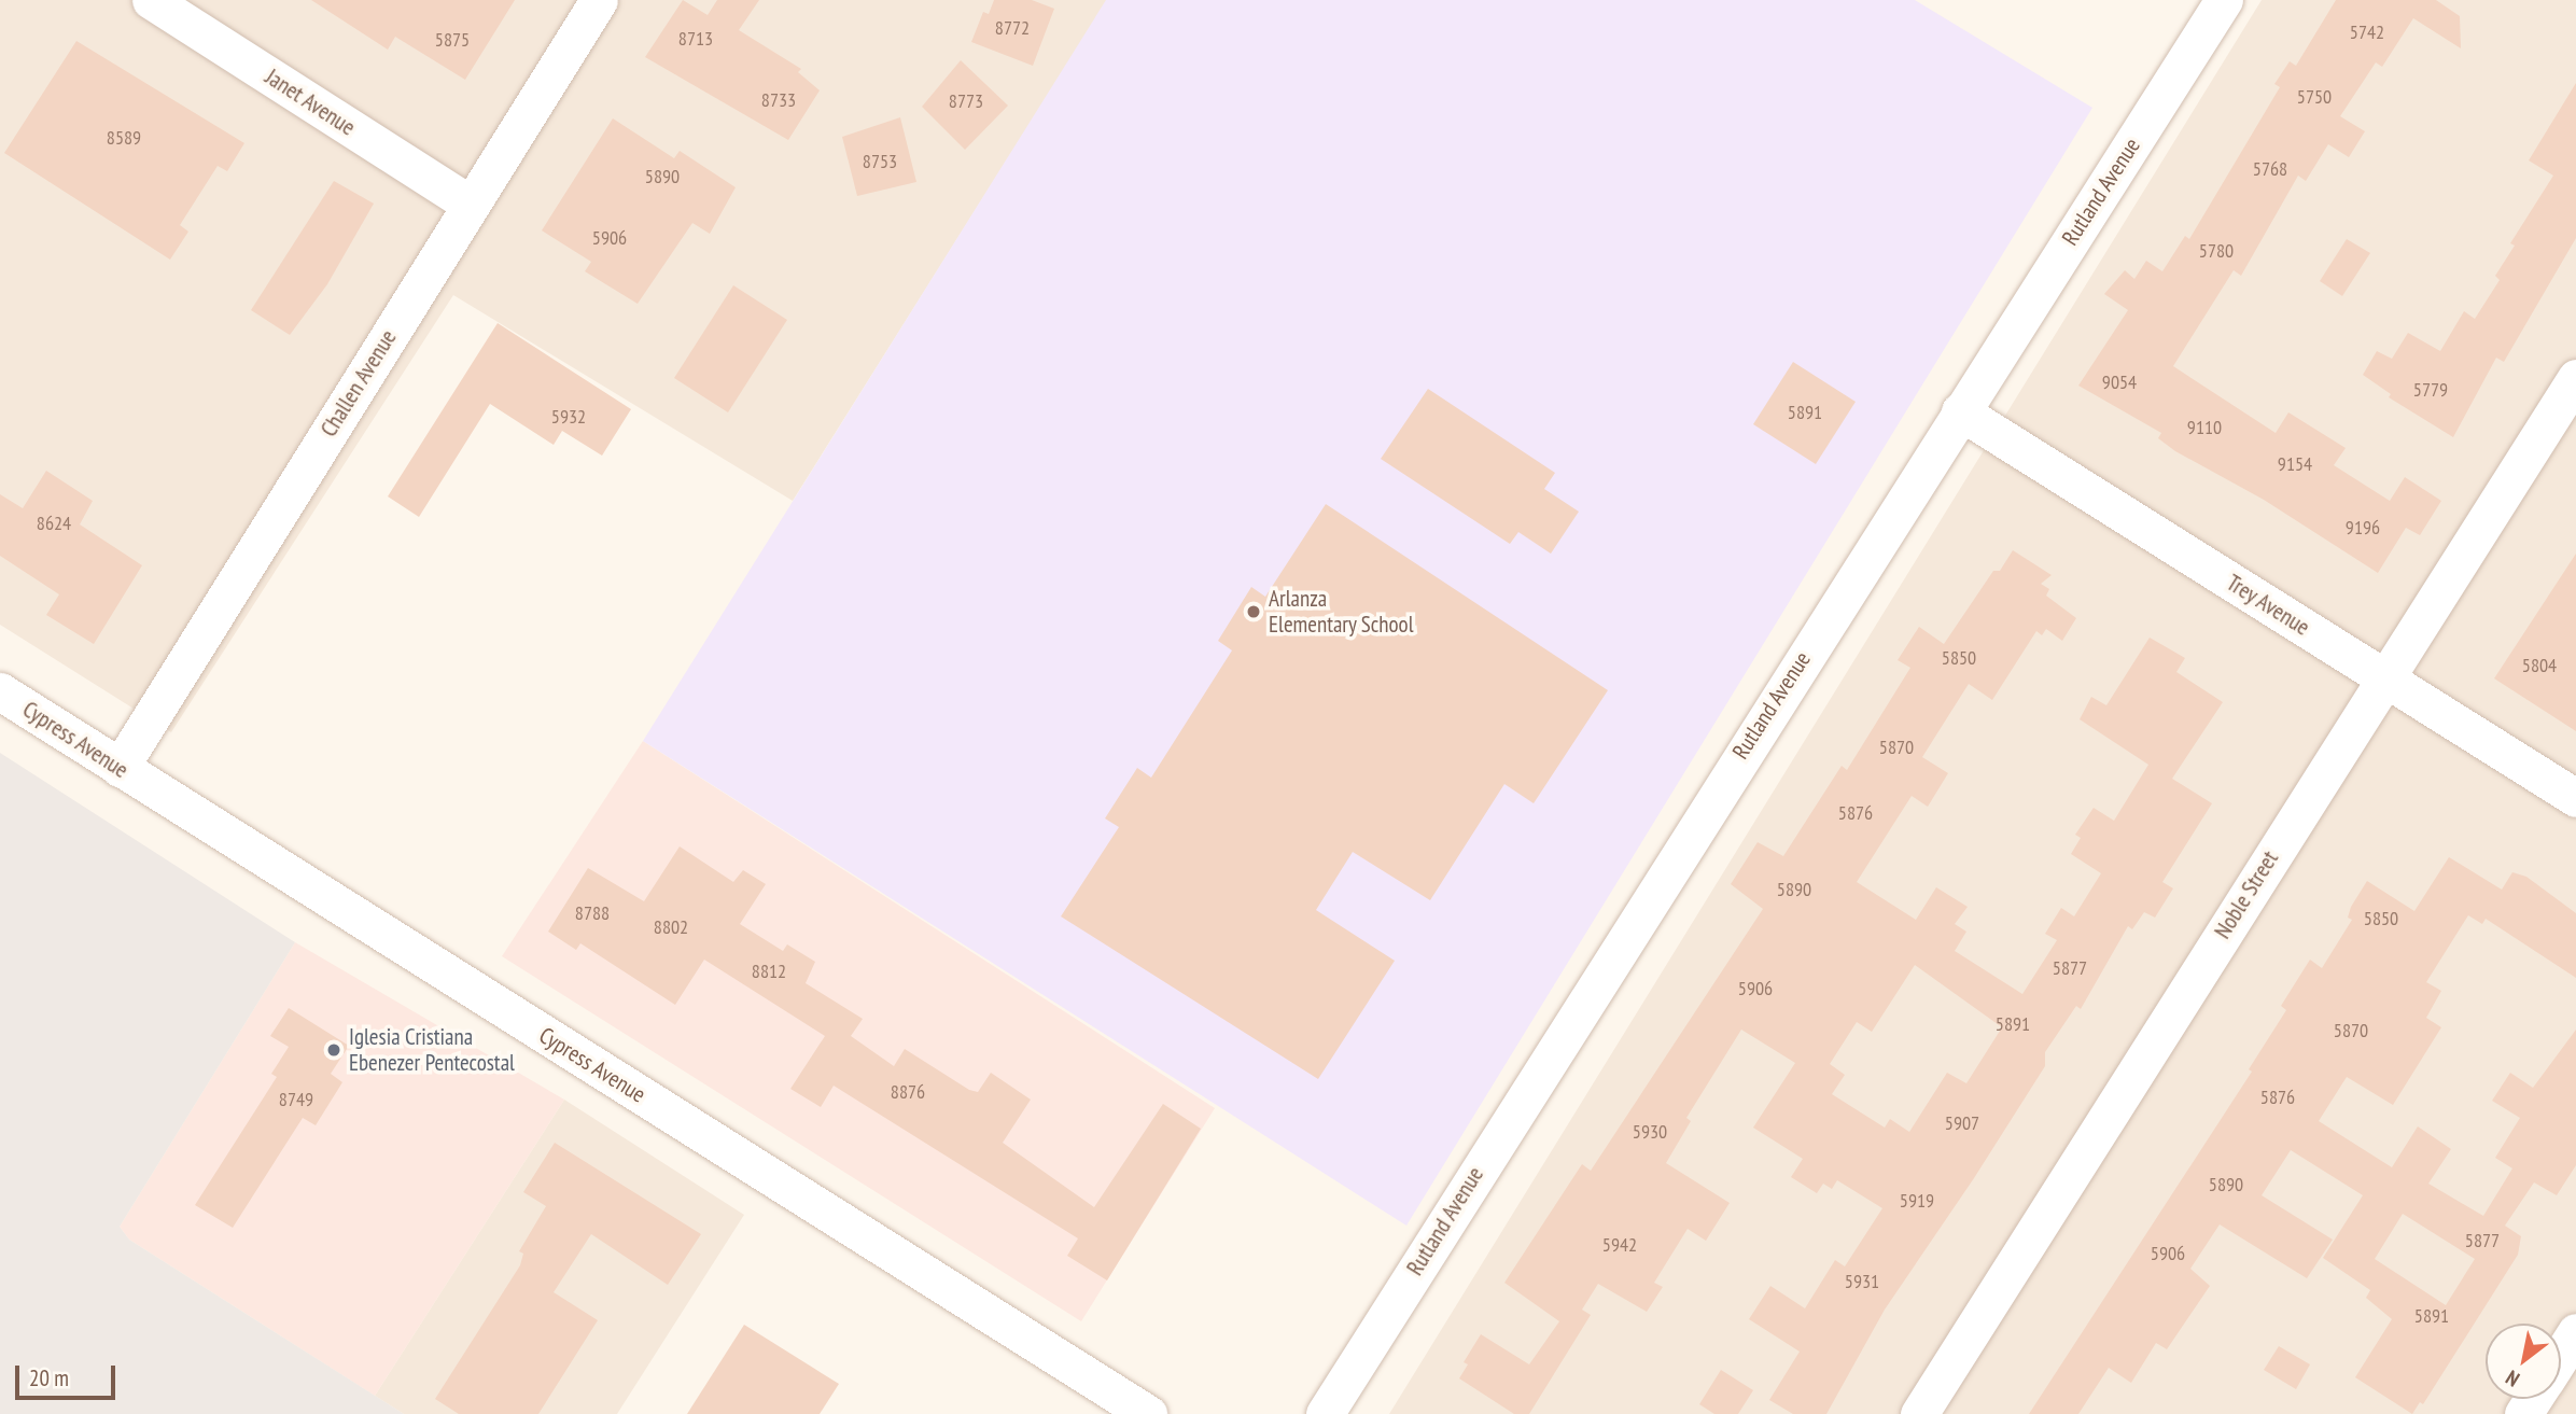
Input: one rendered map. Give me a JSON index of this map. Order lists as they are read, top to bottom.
{
  "streets": {
    "street": [
      "Janet Avenue",
      "Rutland Avenue",
      "Challen Avenue",
      "Trey Avenue",
      "Cypress Avenue",
      "Noble Street"
    ]
  },
  "crossings": [
    ["Janet Avenue", "Challen Avenue"],
    ["Rutland Avenue", "Trey Avenue"],
    ["Challen Avenue", "Cypress Avenue"],
    ["Trey Avenue", "Noble Street"]
  ],
  "places": ["Arlanza Elementary School", "Iglesia Cristiana Ebenezer Pentecostal"],
  "house_numbers": [
    "8772",
    "5742",
    "8713",
    "5875",
    "5750",
    "8733",
    "8773",
    "8589",
    "8753",
    "5768",
    "5890",
    "5906",
    "5780",
    "9054",
    "5779",
    "5891",
    "5932",
    "9110",
    "9154",
    "8624",
    "9196",
    "5850",
    "5804",
    "5870",
    "5876",
    "5890",
    "8788",
    "5850",
    "8802",
    "5877",
    "8812",
    "5906",
    "5891",
    "5870",
    "8876",
    "5876",
    "8749",
    "5907",
    "5930",
    "5890",
    "5919",
    "5877",
    "5942",
    "5906",
    "5931",
    "5891"
  ],
  "scale_bar": "20 m",
  "north": "bottom left"
}
